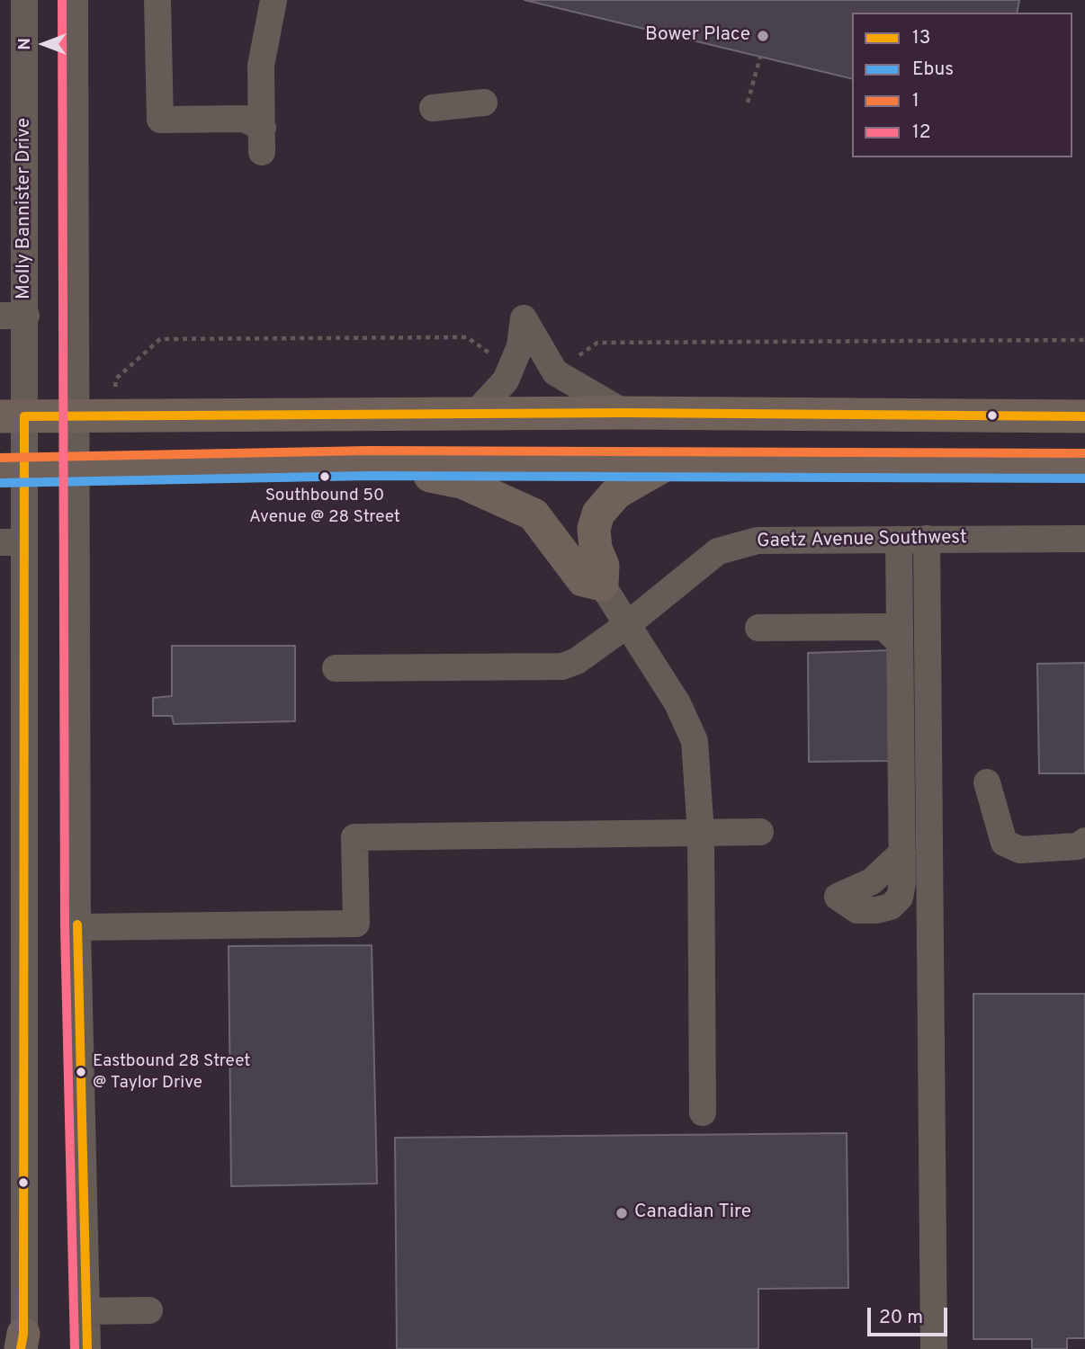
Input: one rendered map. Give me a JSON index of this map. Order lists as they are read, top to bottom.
{
  "streets": {
    "street": ["Molly Bannister Drive", "Gaetz Avenue Southwest"]
  },
  "places": [
    "Bower Place",
    "Southbound 50 Avenue @ 28 Street",
    "Eastbound 28 Street @ Taylor Drive",
    "Canadian Tire"
  ],
  "lines": [
    "transit line 12",
    "transit line 13",
    "transit line 1",
    "transit line Ebus"
  ],
  "legend": [
    "13",
    "Ebus",
    "1",
    "12"
  ],
  "scale_bar": "20 m",
  "north": "left"
}
